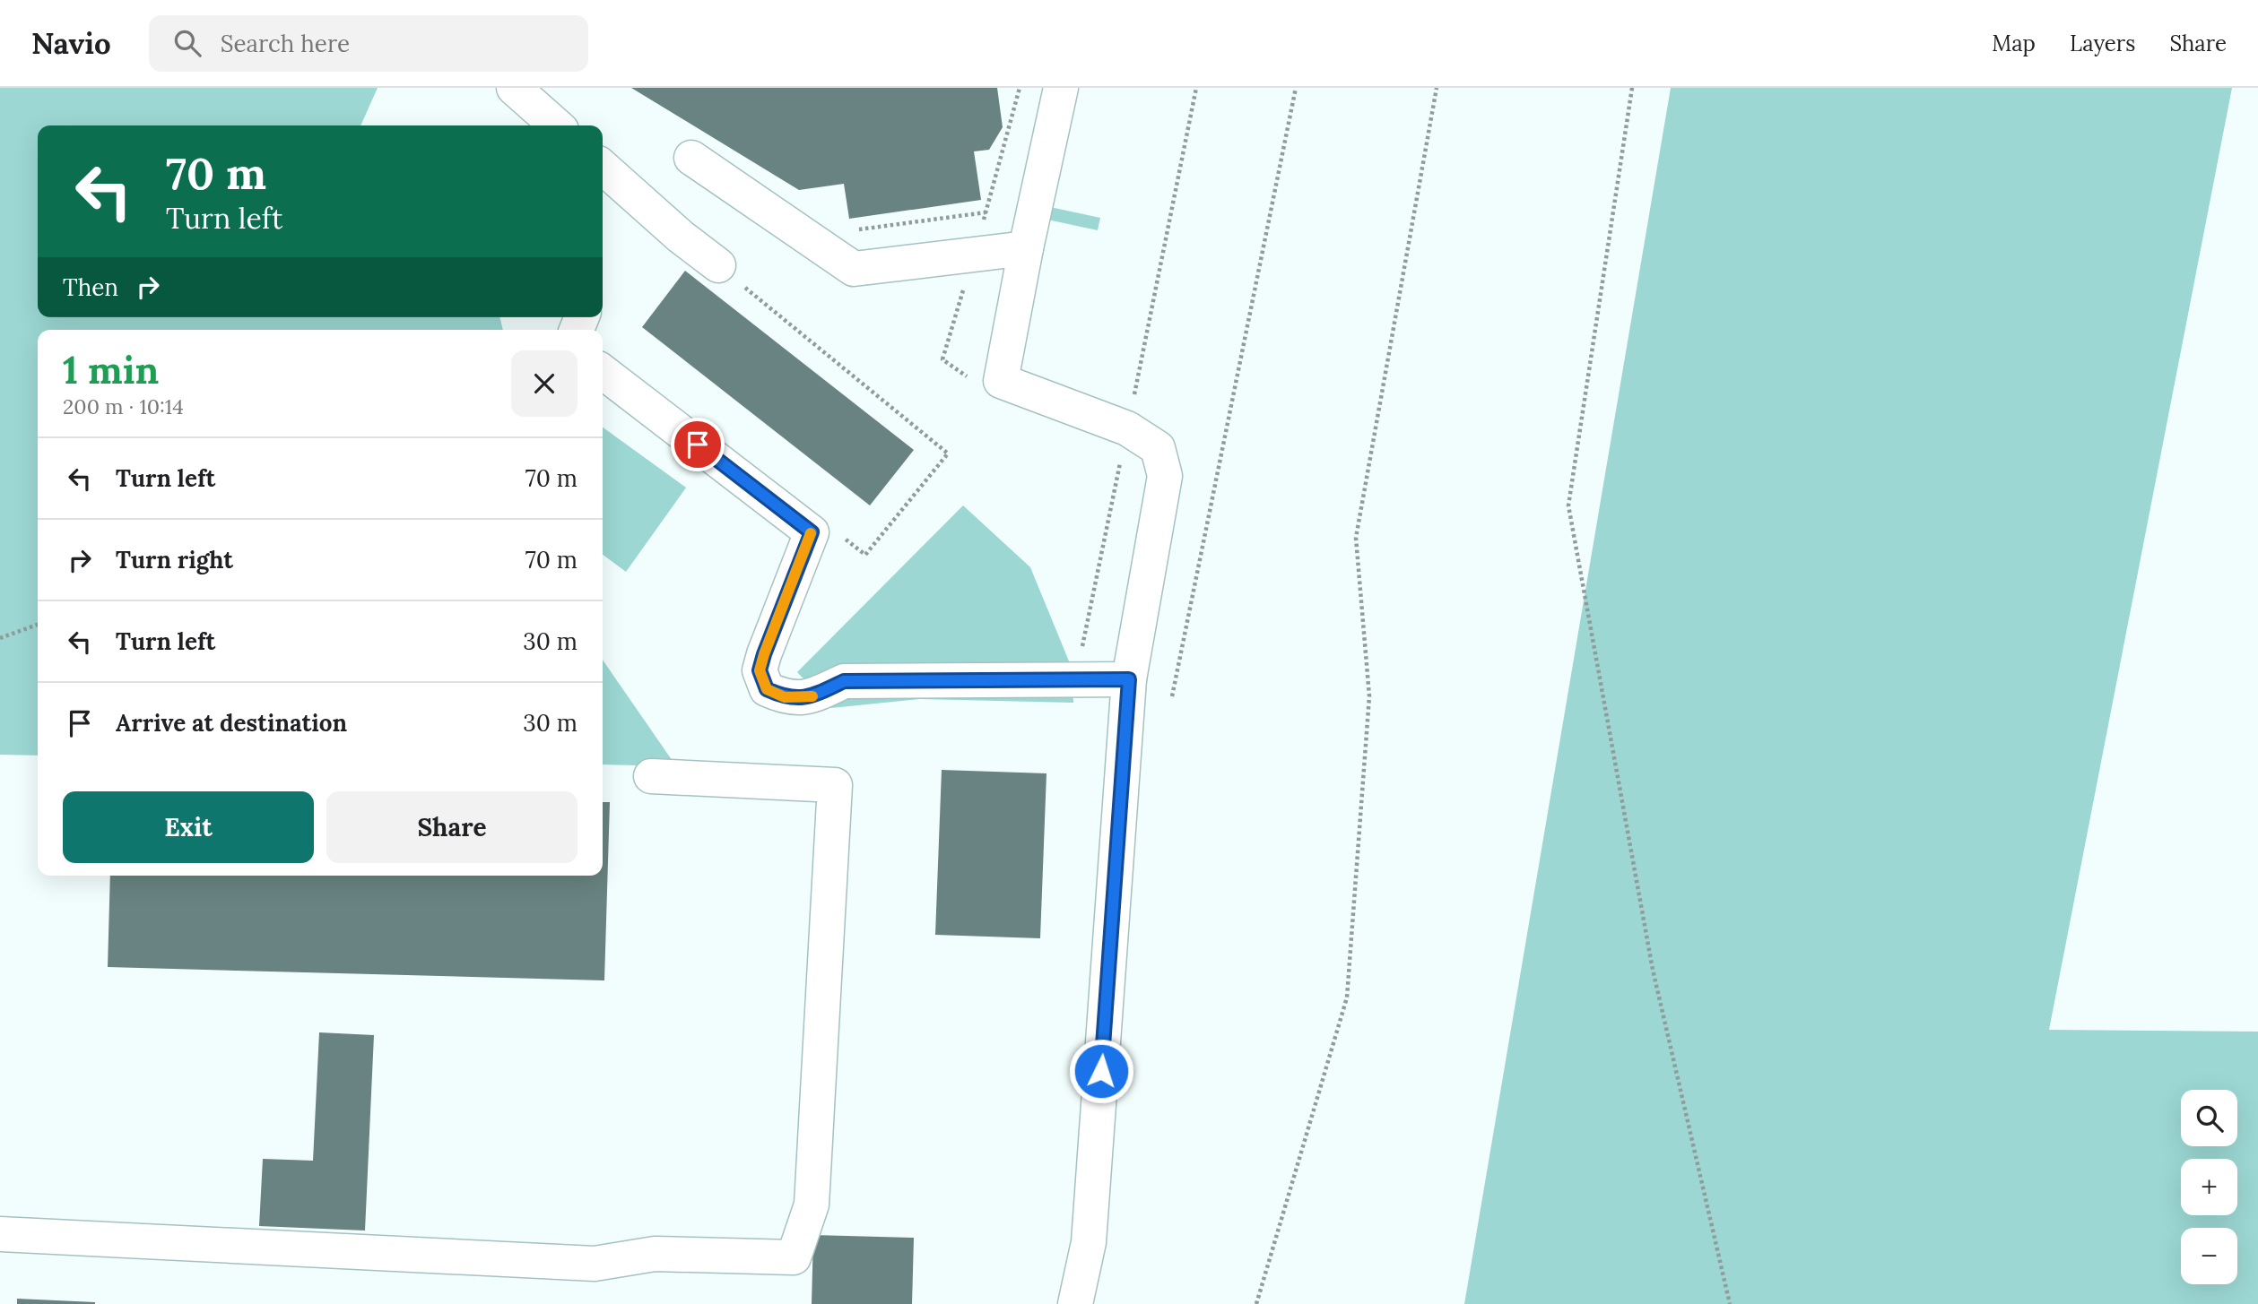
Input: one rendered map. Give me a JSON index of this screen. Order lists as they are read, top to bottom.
{
  "page": {
    "header": "Navio",
    "search": "Search here",
    "nav": ["Map", "Layers", "Share"],
    "turn": ["70 m", "Turn left"],
    "then": "Then",
    "heading": ["1 min", "200 m · 10:14"],
    "list": [
      {
        "name": "Turn left",
        "value": "70 m"
      },
      {
        "name": "Turn right",
        "value": "70 m"
      },
      {
        "name": "Turn left",
        "value": "30 m"
      },
      {
        "name": "Arrive at destination",
        "value": "30 m"
      }
    ],
    "buttons": ["Exit", "Share"],
    "map_buttons": ["+", "−"]
  }
}
